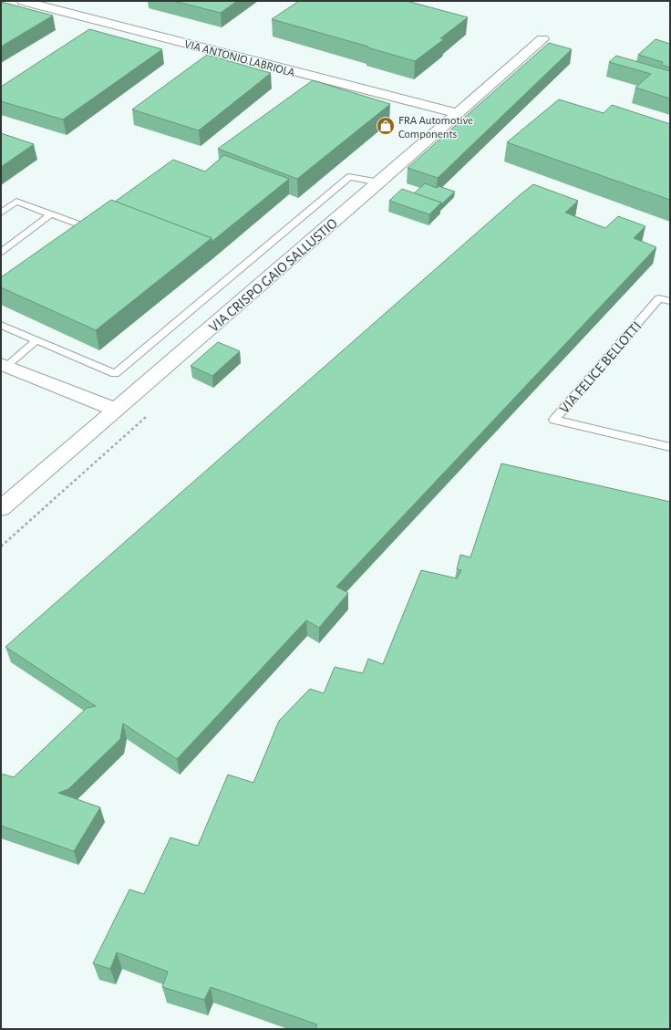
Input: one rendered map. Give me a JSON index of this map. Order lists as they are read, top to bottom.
{
  "streets": {
    "street": ["VIA ANTONIO LABRIOLA", "VIA CRISPO GAIO SALLUSTIO"],
    "lane": ["VIA FELICE BELLOTTI"]
  },
  "crossings": [
    ["VIA ANTONIO LABRIOLA", "VIA CRISPO GAIO SALLUSTIO"]
  ],
  "places": {
    "shop": ["FRA Automotive Components"]
  }
}
